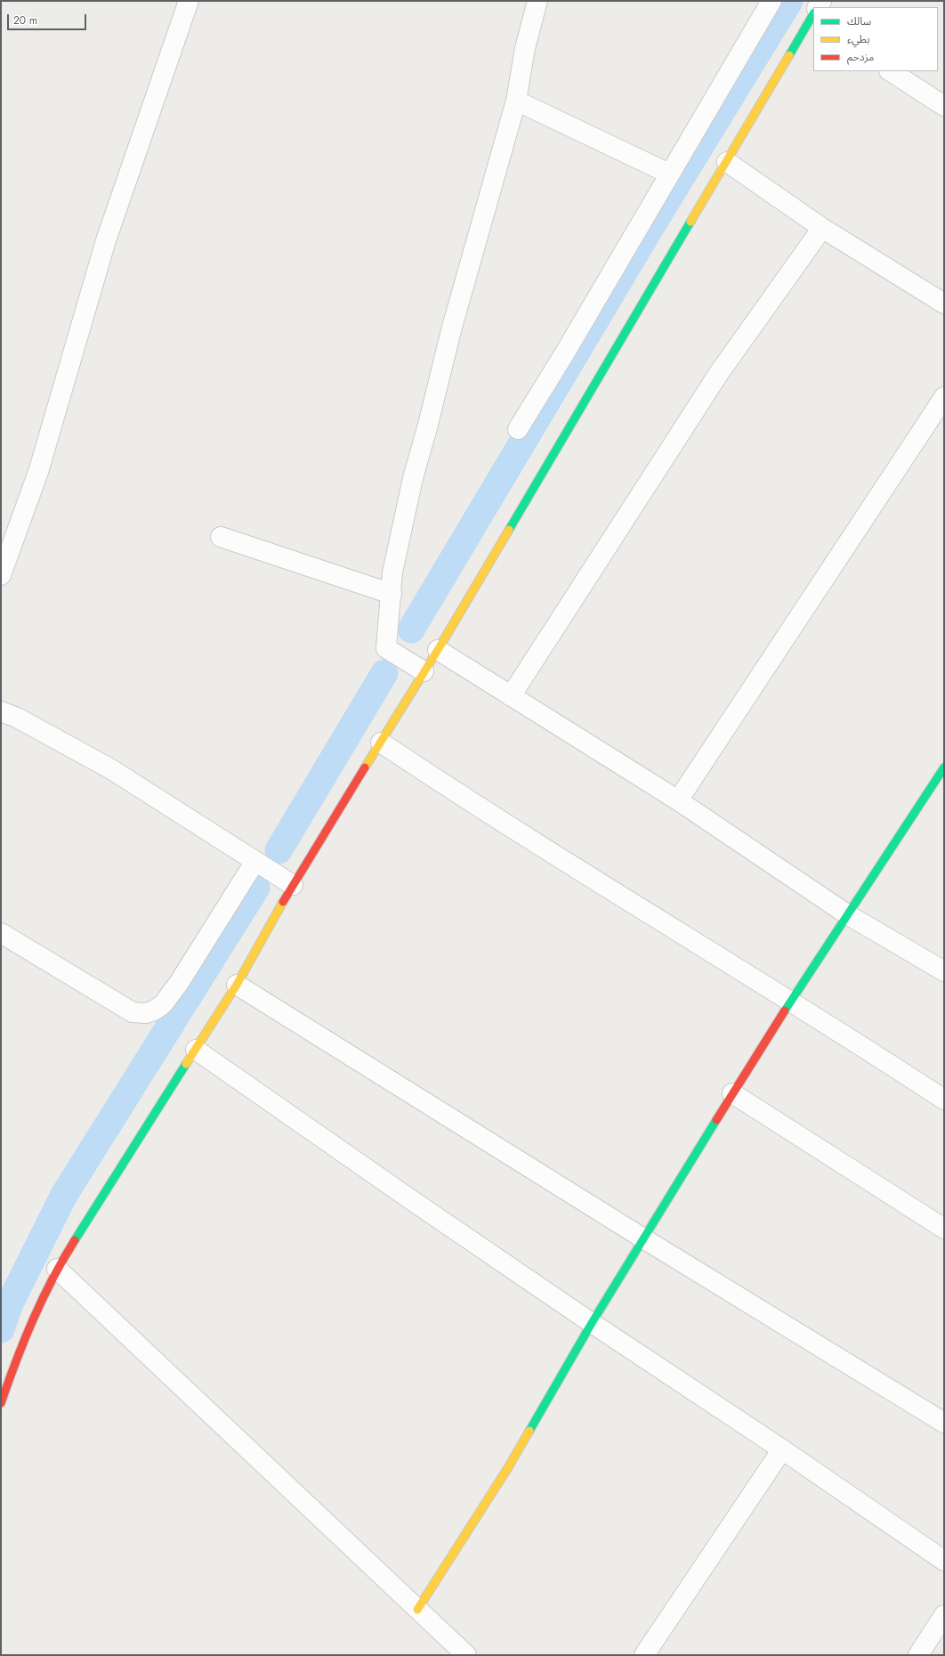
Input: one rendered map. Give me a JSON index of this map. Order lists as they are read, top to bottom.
{
  "legend": ["سالك", "بطيء", "مزدحم"],
  "scale_bar": "20 m"
}
